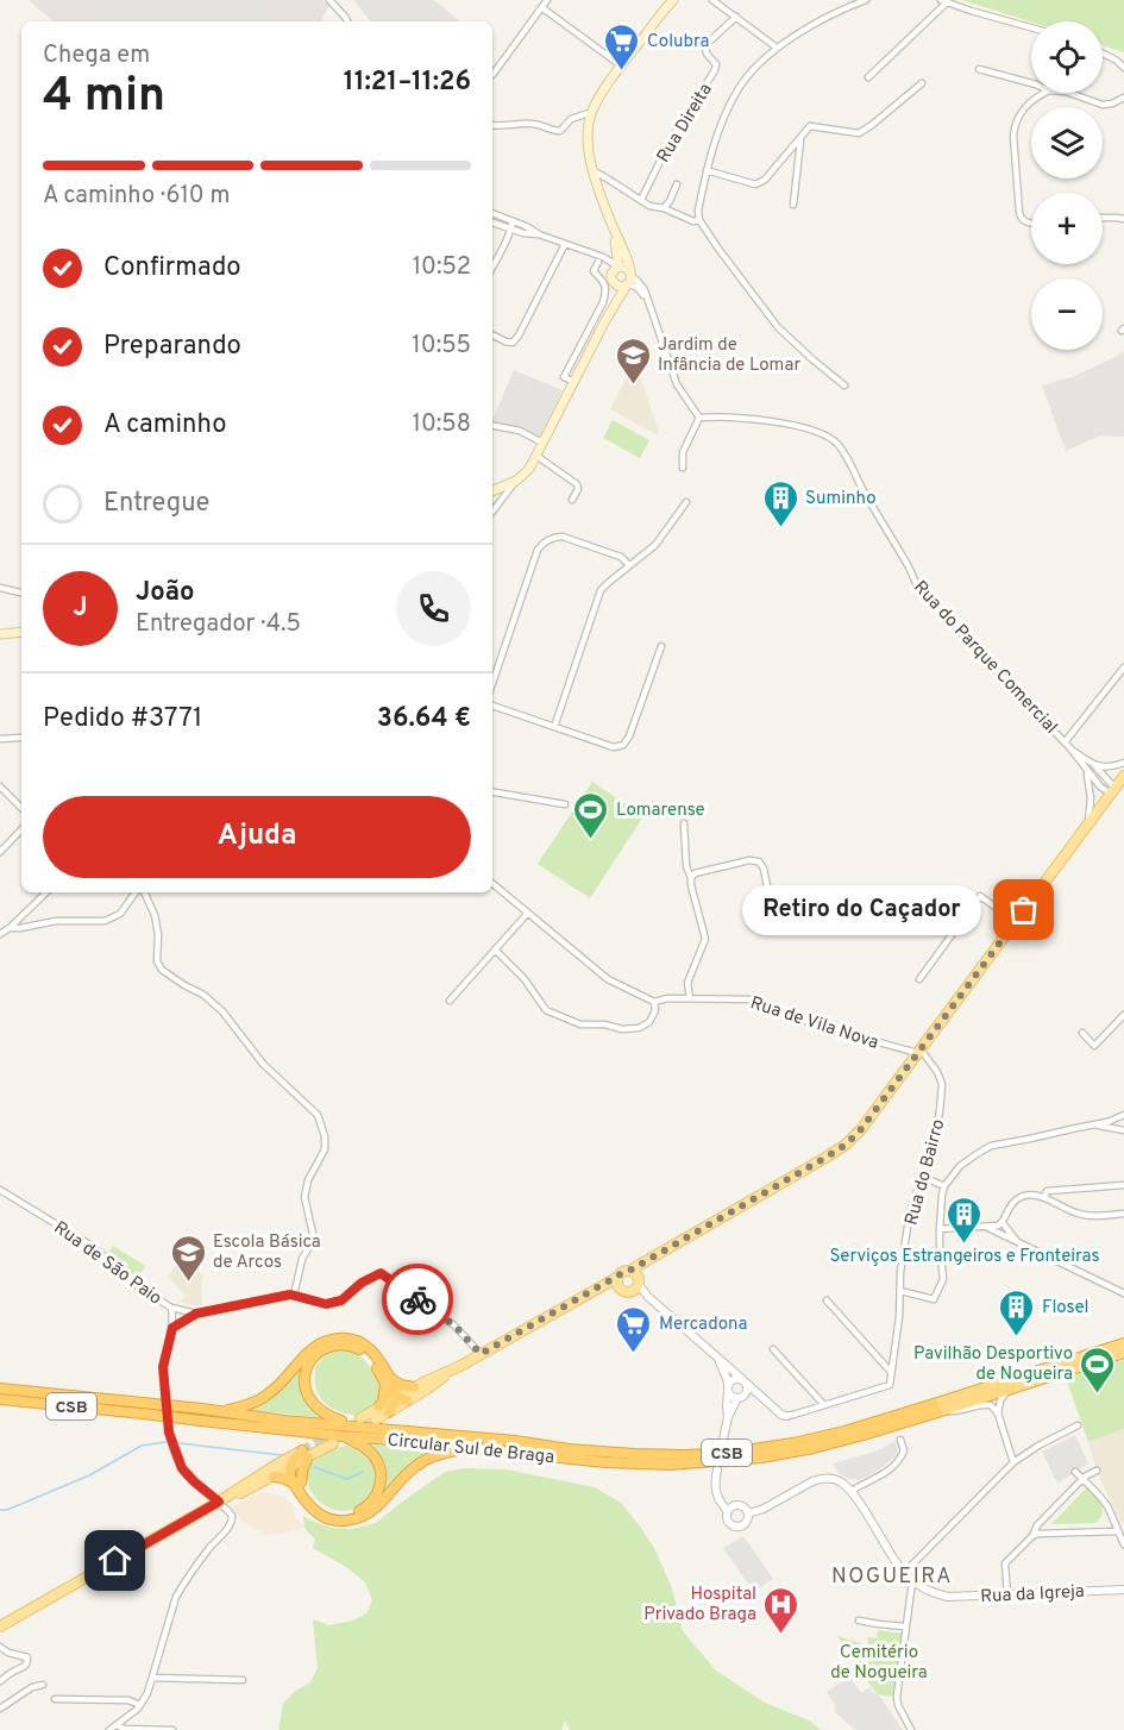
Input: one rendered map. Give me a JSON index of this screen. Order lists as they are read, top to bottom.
{
  "streets": {
    "highway": ["CSB", "Circular Sul de Braga"],
    "street": [
      "Rua Direita",
      "Rua do Parque Comercial",
      "Rua de Vila Nova",
      "Rua do Bairro",
      "Rua de São Paio",
      "Rua da Igreja"
    ]
  },
  "crossings": [
    ["Rua de Vila Nova", "Rua do Bairro"],
    ["CSB", "Circular Sul de Braga"]
  ],
  "districts": ["NOGUEIRA"],
  "parks": ["Cemitério de Nogueira"],
  "places": {
    "supermarket": ["Colubra", "Mercadona"],
    "school or university": ["Jardim de Infância de Lomar", "Escola Básica de Arcos"],
    "building": ["Suminho", "Serviços Estrangeiros e Fronteiras", "Flosel"],
    "sports": ["Lomarense", "Pavilhão Desportivo de Nogueira"],
    "other": ["Retiro do Caçador"],
    "hospital": ["Hospital Privado Braga"]
  },
  "page": {
    "map_buttons": ["+", "−"],
    "heading": ["4 min", "Chega em", "11:21–11:26"],
    "panel": [
      "João",
      "Entregador · 4.5",
      "Pedido #3771",
      "36.64 €"
    ],
    "bar": "A caminho · 610 m",
    "list": [
      ["Confirmado", "10:52"],
      ["Preparando", "10:55"],
      ["A caminho", "10:58"],
      "Entregue"
    ],
    "round": "J",
    "buttons": "Ajuda",
    "bubble": "Retiro do Caçador"
  }
}
